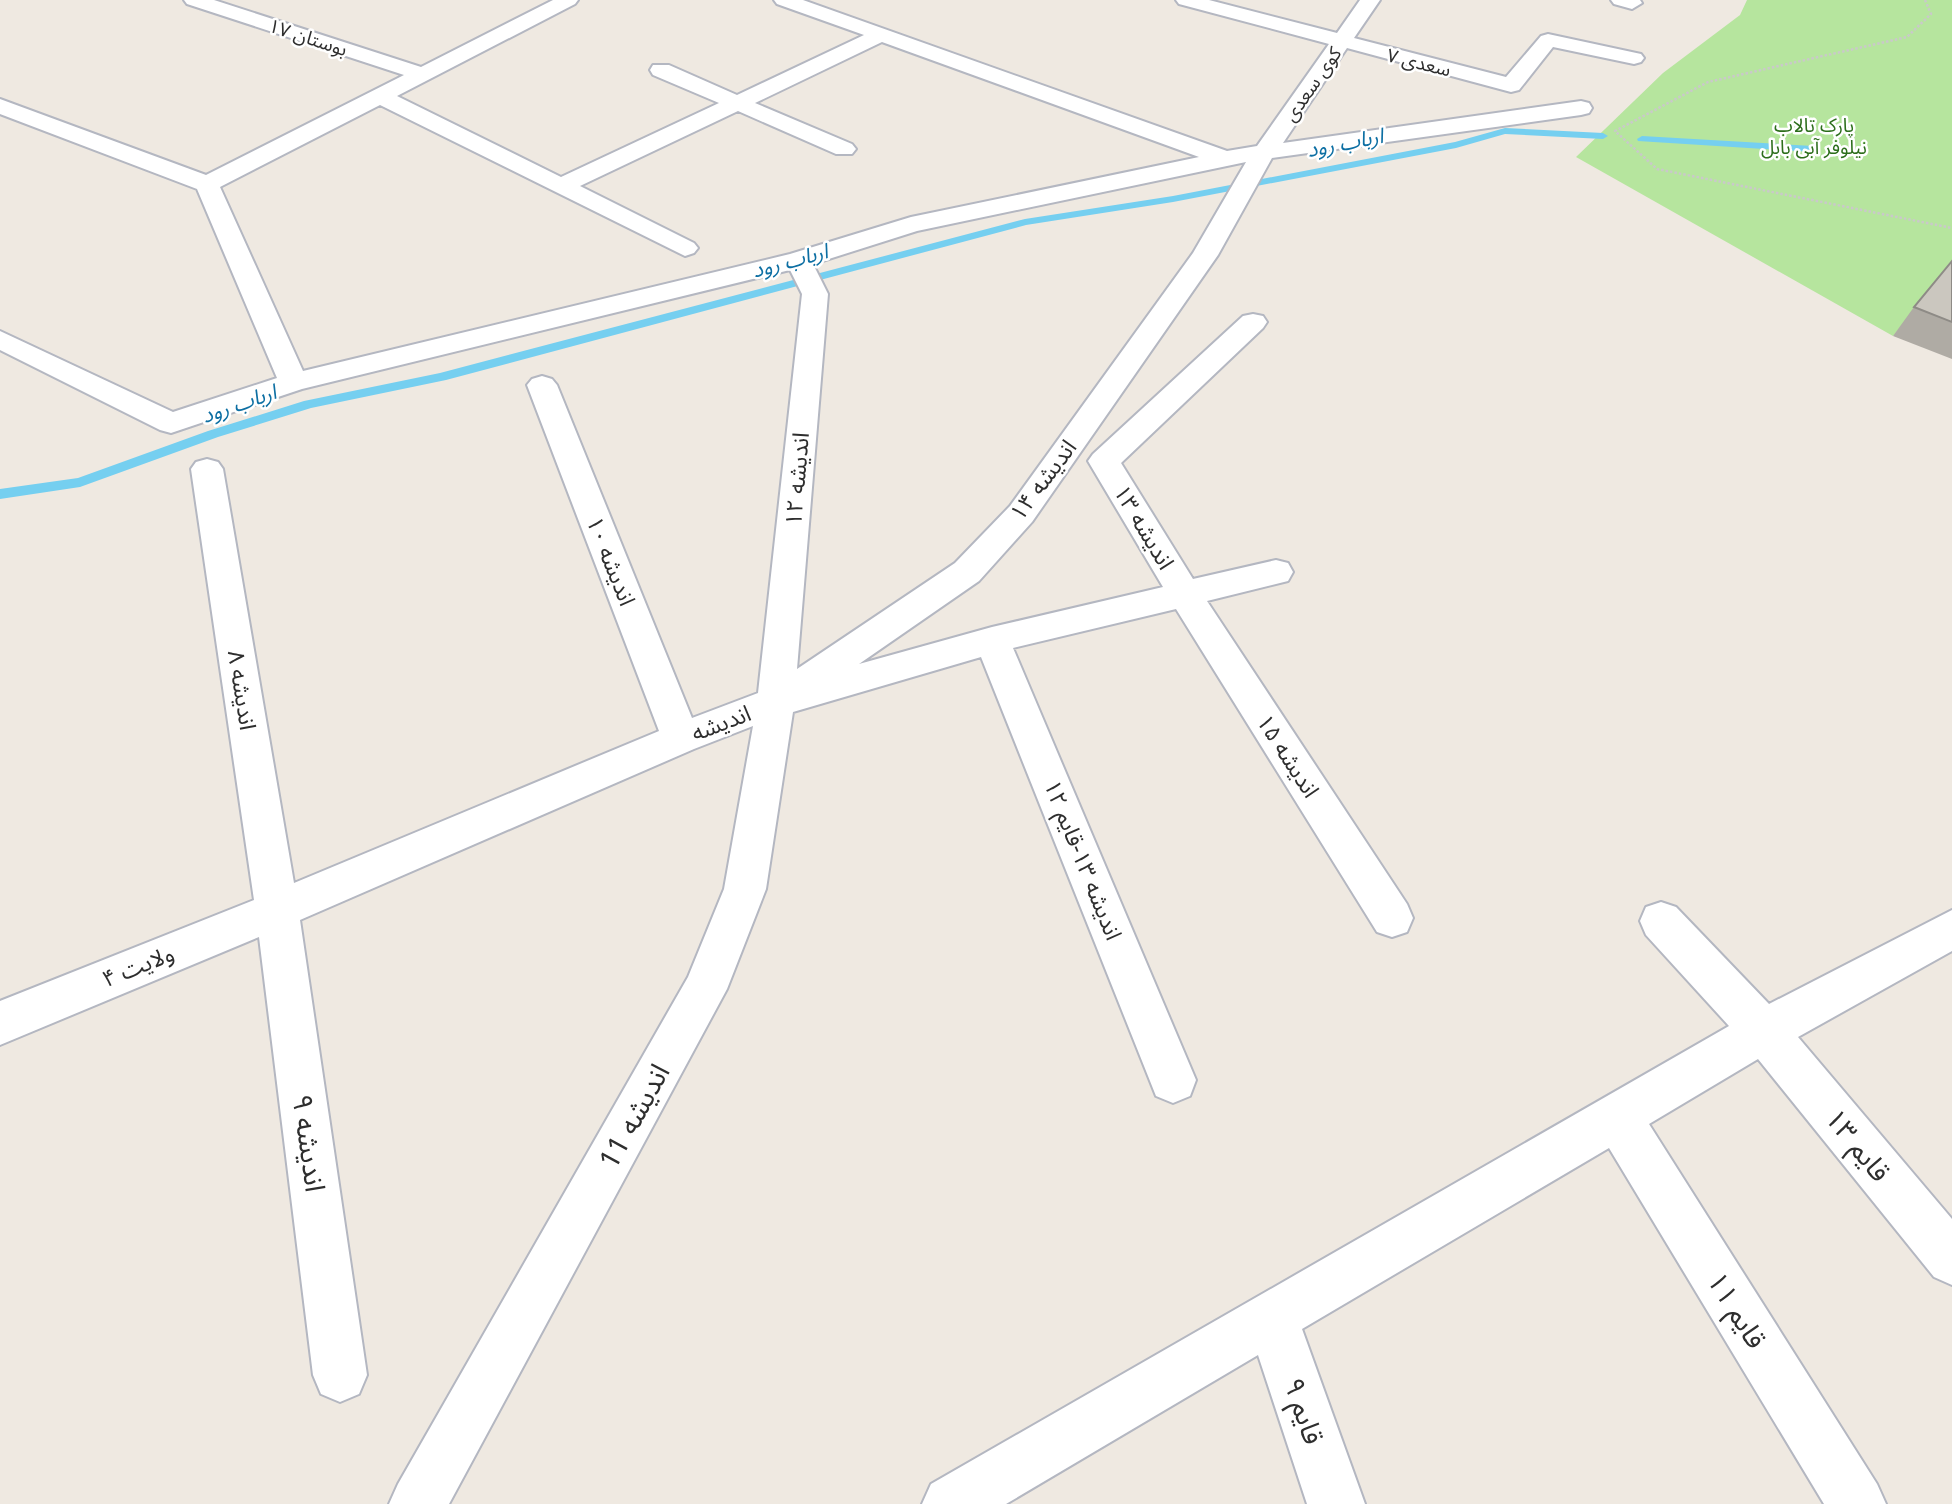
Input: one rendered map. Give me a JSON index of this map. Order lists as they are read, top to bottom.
{
  "streets": {
    "street": [
      "بوستان ۱۷",
      "سعدی ۷",
      "کوی سعدی",
      "اندیشه ۱۲",
      "اندیشه ۱۴",
      "اندیشه ۱۳",
      "اندیشه ۱۰",
      "اندیشه ۸",
      "اندیشه",
      "اندیشه ۱۵",
      "اندیشه ۱۳-قایم ۱۲",
      "ولایت ۴",
      "اندیشه 11",
      "اندیشه ۹",
      "قایم ۱۳",
      "قایم ۱۱",
      "قایم ۹"
    ]
  },
  "crossings": [
    ["سعدی ۷", "کوی سعدی"],
    ["کوی سعدی", "اندیشه ۱۴"],
    ["اندیشه ۱۲", "اندیشه ۱۴"],
    ["اندیشه ۱۲", "اندیشه"],
    ["اندیشه ۱۲", "اندیشه 11"],
    ["اندیشه ۱۴", "اندیشه"],
    ["اندیشه ۱۴", "اندیشه 11"],
    ["اندیشه ۱۳", "اندیشه"],
    ["اندیشه ۱۳", "اندیشه ۱۵"],
    ["اندیشه ۱۰", "اندیشه"],
    ["اندیشه ۸", "اندیشه"],
    ["اندیشه ۸", "ولایت ۴"],
    ["اندیشه ۸", "اندیشه ۹"],
    ["اندیشه", "اندیشه ۱۵"],
    ["اندیشه", "اندیشه ۱۳-قایم ۱۲"],
    ["اندیشه", "ولایت ۴"],
    ["اندیشه", "اندیشه 11"],
    ["اندیشه", "اندیشه ۹"],
    ["ولایت ۴", "اندیشه ۹"]
  ],
  "water": ["ارباب رود"],
  "parks": ["پارک تالاب نیلوفر آبی بابل"]
}
